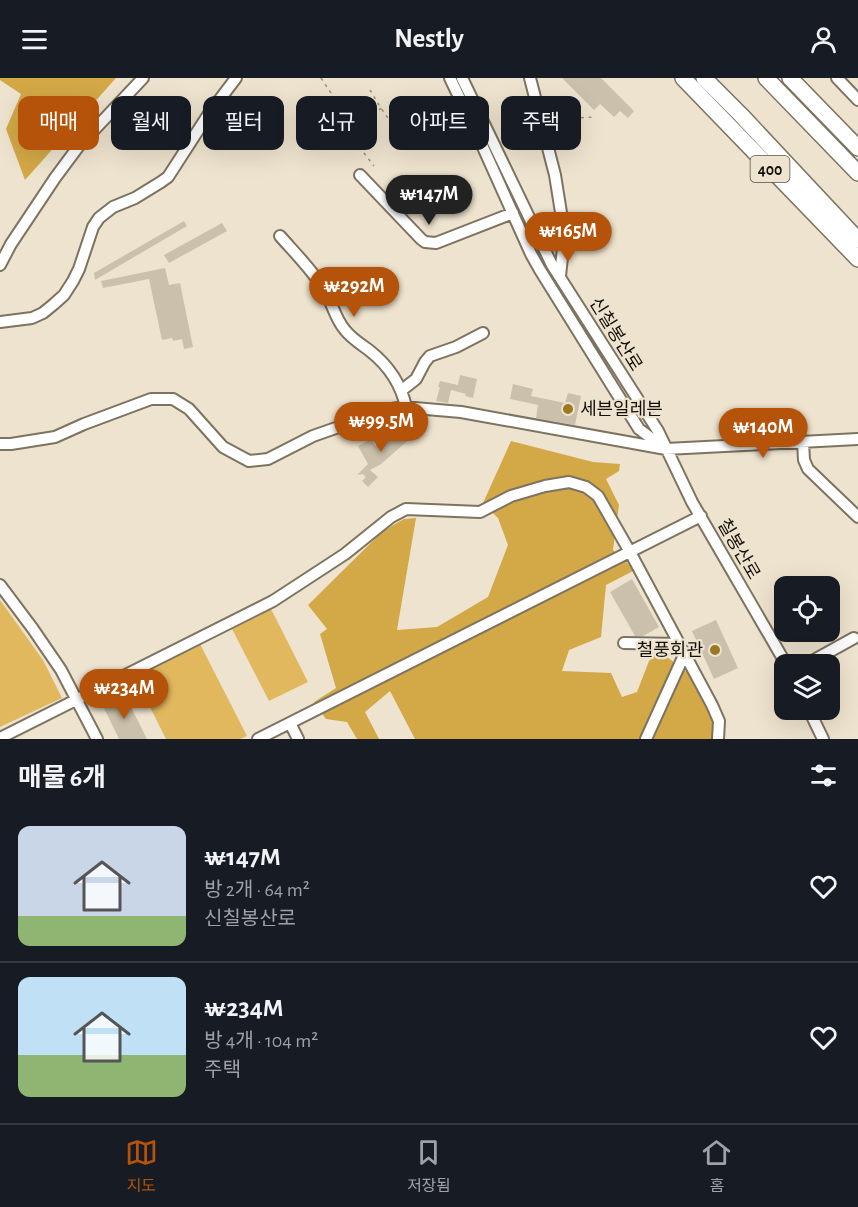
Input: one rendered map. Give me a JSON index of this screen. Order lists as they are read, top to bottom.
{
  "streets": {
    "highway": ["400"],
    "street": ["신칠봉산로", "칠봉산로"]
  },
  "crossings": [
    ["신칠봉산로", "칠봉산로"]
  ],
  "places": ["세븐일레븐", "철풍회관"],
  "page": {
    "header": "Nestly",
    "chip": [
      "매매",
      "월세",
      "필터",
      "신규",
      "아파트",
      "주택"
    ],
    "price": [
      "₩147M",
      "₩165M",
      "₩292M",
      "₩99.5M",
      "₩140M",
      "₩234M"
    ],
    "heading": "매물 6개",
    "list": [
      {
        "name": "₩147M",
        "note": "방 2개 · 64 m² · 신칠봉산로"
      },
      {
        "name": "₩234M",
        "note": "방 4개 · 104 m² · 주택"
      }
    ],
    "tabs": ["지도", "저장됨", "홈"]
  }
}
